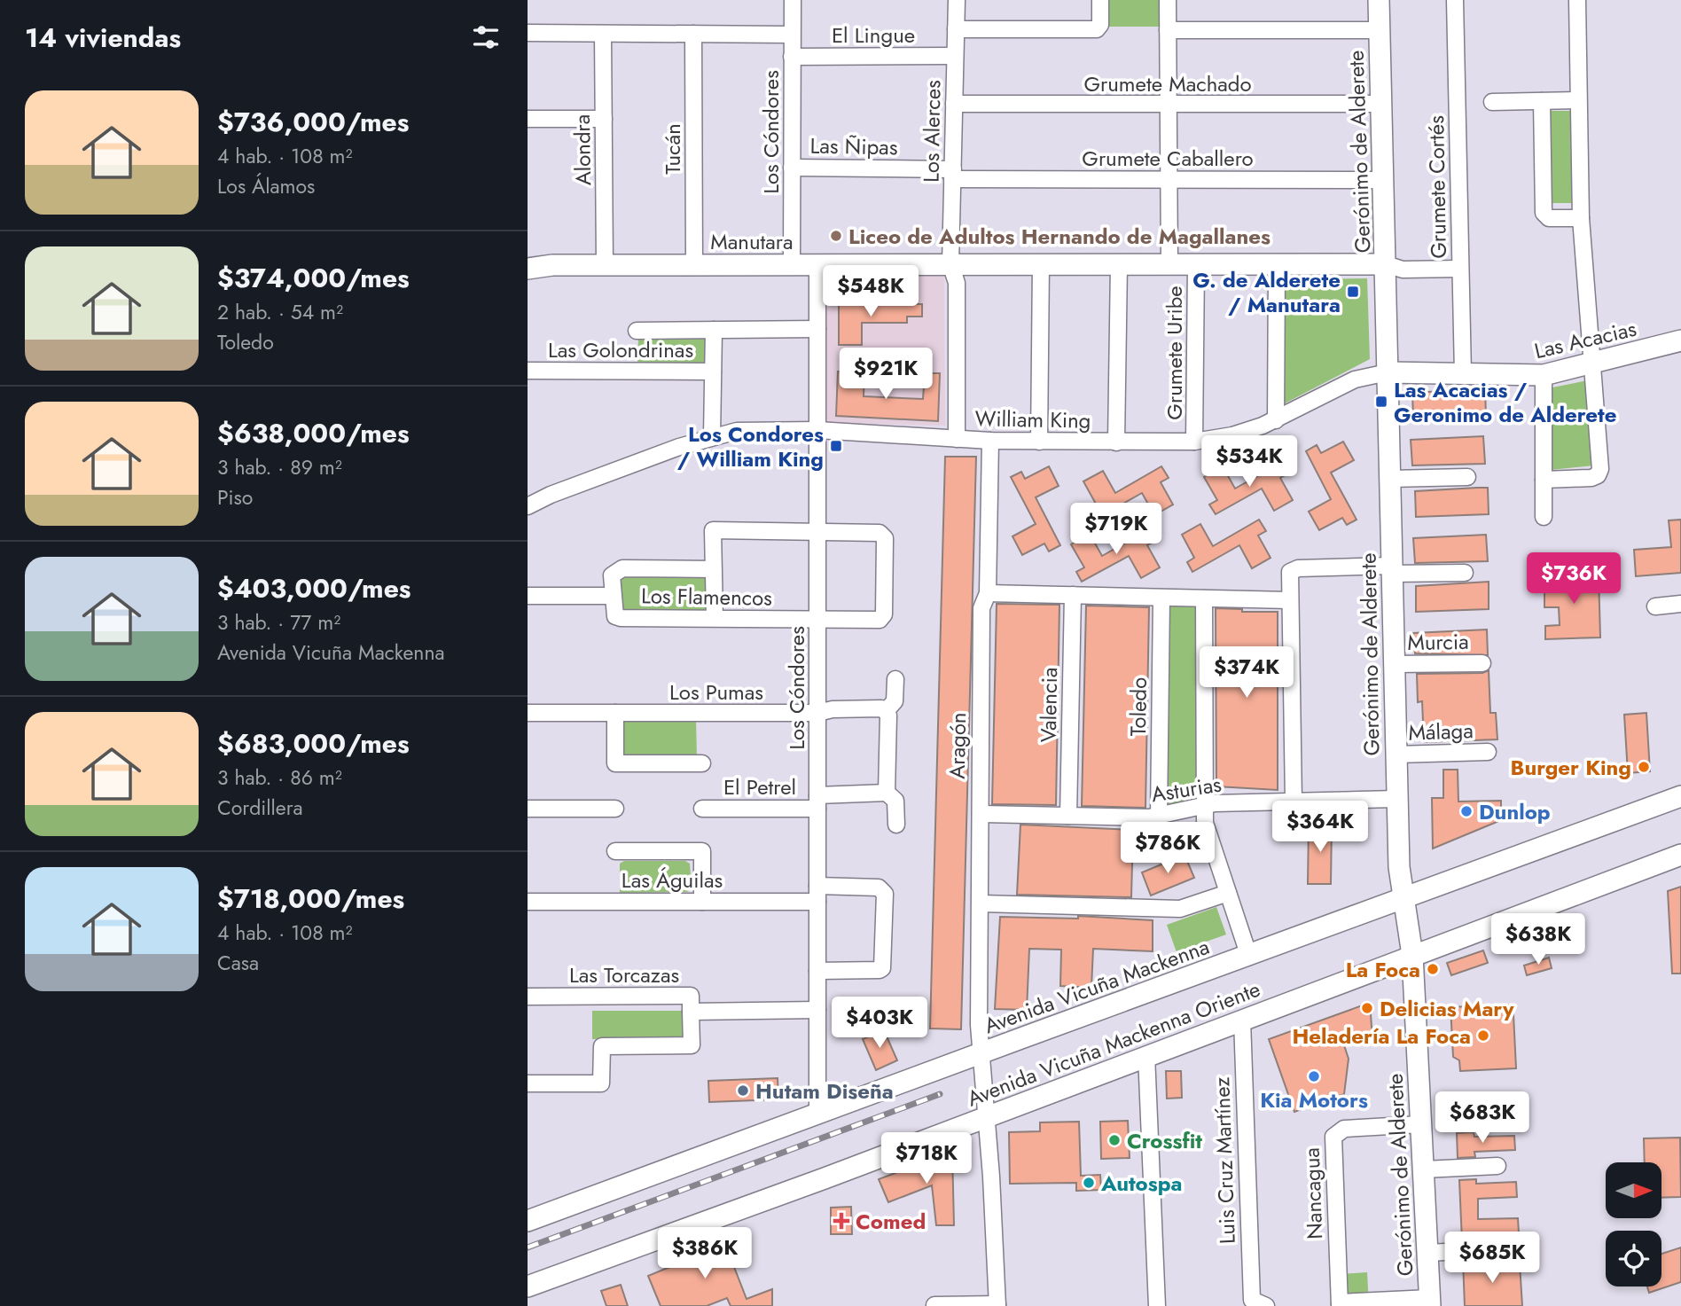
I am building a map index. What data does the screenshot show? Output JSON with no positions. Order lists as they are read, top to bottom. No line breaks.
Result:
{"streets":{"main road":["Gerónimo de Alderete","Manutara","Las Acacias","Avenida Vicuña Mackenna","Avenida Vicuña Mackenna Oriente"],"street":["El Lingue","Grumete Machado","Los Alerces","Los Cóndores","Las Ñipas","Tucán","Alondra","Grumete Caballero","Grumete Cortés","Las Golondrinas","Grumete Uribe","William King","Los Flamencos","Murcia","Los Pumas","Valencia","Toledo","Málaga","Aragón","El Petrel","Asturias","Las Águilas","Las Torcazas","Luis Cruz Martínez","Nancagua"]},"crossings":[["El Lingue","Los Alerces"],["El Lingue","Los Cóndores"],["Grumete Machado","Los Alerces"],["Grumete Machado","Gerónimo de Alderete"],["Los Alerces","Las Ñipas"],["Los Alerces","Grumete Caballero"],["Los Alerces","Manutara"],["Los Alerces","William King"],["Los Cóndores","Las Ñipas"],["Los Cóndores","Manutara"],["Los Cóndores","Las Golondrinas"],["Los Cóndores","William King"],["Los Cóndores","Los Flamencos"],["Los Cóndores","Los Pumas"],["Los Cóndores","El Petrel"],["Los Cóndores","Las Águilas"],["Los Cóndores","Las Torcazas"],["Los Cóndores","Avenida Vicuña Mackenna"],["Las Ñipas","Grumete Caballero"],["Tucán","Manutara"],["Alondra","Manutara"],["Gerónimo de Alderete","Grumete Caballero"],["Gerónimo de Alderete","Manutara"],["Gerónimo de Alderete","Las Acacias"],["Gerónimo de Alderete","William King"],["Gerónimo de Alderete","Murcia"],["Gerónimo de Alderete","Málaga"],["Gerónimo de Alderete","Asturias"],["Gerónimo de Alderete","Avenida Vicuña Mackenna"],["Gerónimo de Alderete","Avenida Vicuña Mackenna Oriente"],["Gerónimo de Alderete","Nancagua"],["Grumete Cortés","Manutara"],["Grumete Cortés","Las Acacias"],["Manutara","Grumete Uribe"],["Las Acacias","William King"],["Las Golondrinas","William King"],["Grumete Uribe","William King"],["William King","Aragón"],["Valencia","Asturias"],["Toledo","Asturias"],["Aragón","Asturias"],["Aragón","Avenida Vicuña Mackenna"],["Aragón","Avenida Vicuña Mackenna Oriente"],["Avenida Vicuña Mackenna Oriente","Luis Cruz Martínez"]],"places":{"other":["Liceo de Adultos Hernando de Magallanes","Burger King","Dunlop","La Foca","Delicias Mary","Heladería La Foca","Kia Motors","Hutam Diseña","Crossfit","Autospa"],"transit":["G. de Alderete / Manutara","Las Acacias / Geronimo de Alderete","Los Condores / William King"],"health":["Comed"]},"north":"right","page":{"heading":"14 viviendas","list":[{"name":"$736,000/mes","note":"4 hab. · 108 m² · Los Álamos"},{"name":"$374,000/mes","note":"2 hab. · 54 m² · Toledo"},{"name":"$638,000/mes","note":"3 hab. · 89 m² · Piso"},{"name":"$403,000/mes","note":"3 hab. · 77 m² · Avenida Vicuña Mackenna"},{"name":"$683,000/mes","note":"3 hab. · 86 m² · Cordillera"},{"name":"$718,000/mes","note":"4 hab. · 108 m² · Casa"}],"price":["$548K","$921K","$534K","$719K","$736K","$374K","$364K","$786K","$638K","$403K","$683K","$718K","$386K","$685K"]}}
